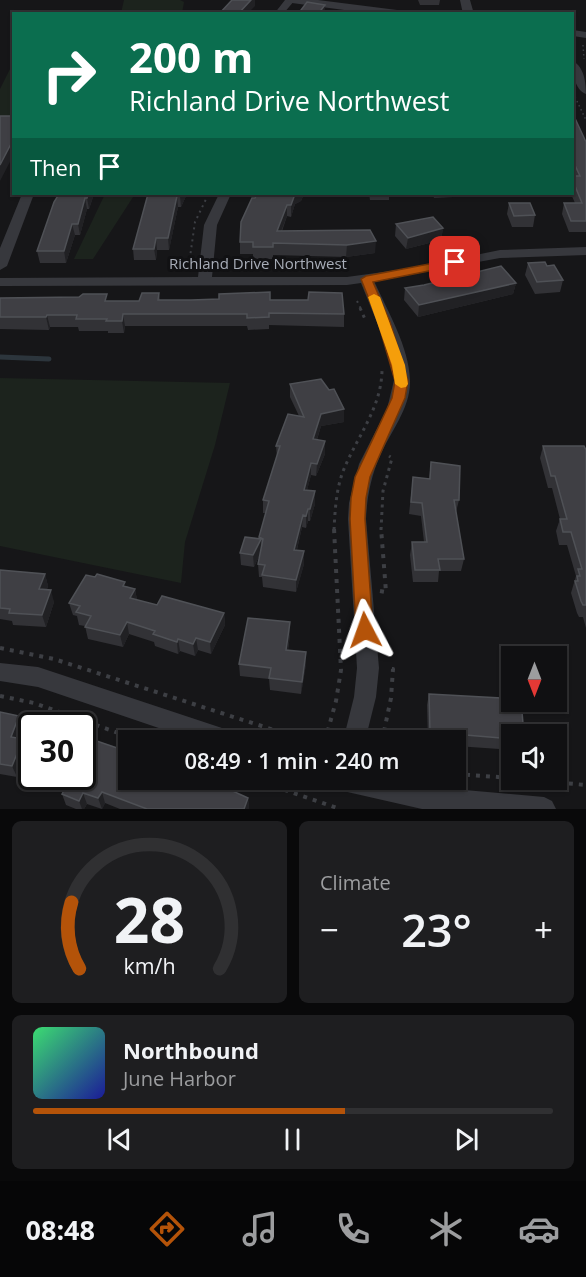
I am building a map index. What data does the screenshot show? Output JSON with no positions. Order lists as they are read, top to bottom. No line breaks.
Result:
{"streets":{"street":["Richland Drive Northwest"]},"north":"bottom","page":{"turn":["200 m","Richland Drive Northwest"],"then":"Then","limit":"30","trip":"08:49 · 1 min · 240 m","tile":"Climate","heat":["−","23°","+"],"song":["Northbound","June Harbor"],"tabs":"08:48","gauge":["28","km/h"]}}
